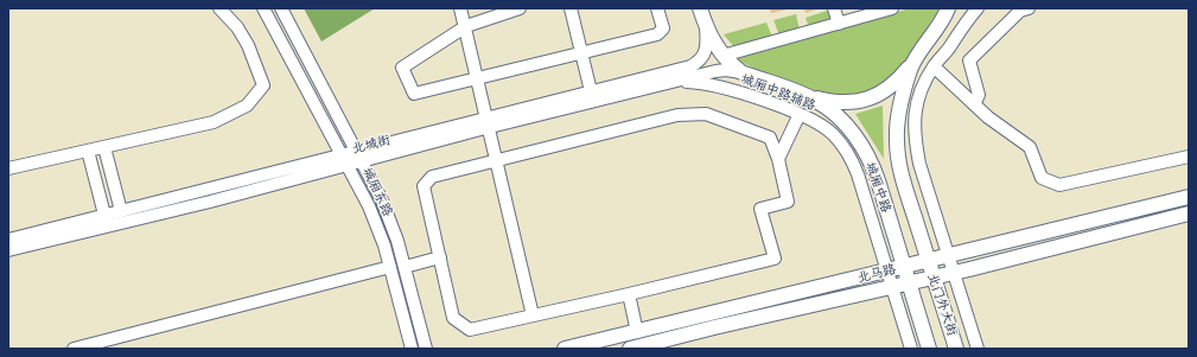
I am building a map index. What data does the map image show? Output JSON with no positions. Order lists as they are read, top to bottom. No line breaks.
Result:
{"streets":{"main road":["城厢中路","北马路","北门外大街"],"street":["城厢中路辅路","北城街","城厢东路"]},"crossings":[["城厢中路辅路","北城街"],["城厢中路辅路","北马路"],["北城街","城厢中路"],["北城街","城厢东路"],["城厢中路","北马路"],["城厢中路","北门外大街"],["北马路","北门外大街"]]}
